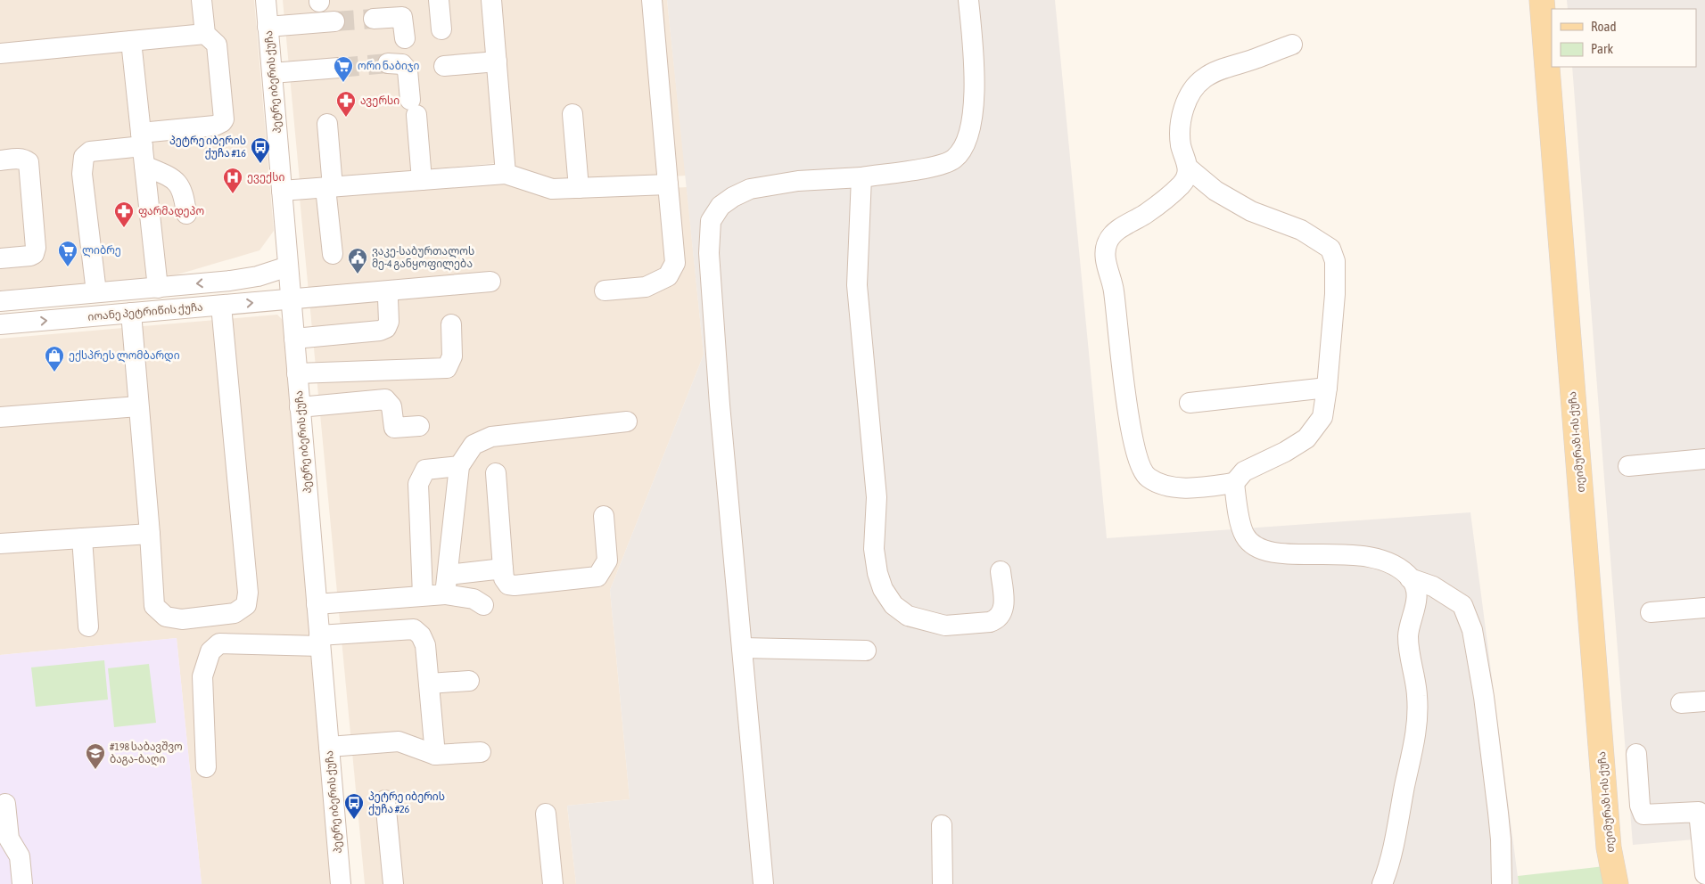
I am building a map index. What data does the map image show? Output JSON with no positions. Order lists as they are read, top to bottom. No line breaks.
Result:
{"streets":{"main road":["თეიმურაზ I-ის ქუჩა"],"street":["პეტრე იბერის ქუჩა","იოანე პეტრიწის ქუჩა"]},"crossings":[["პეტრე იბერის ქუჩა","იოანე პეტრიწის ქუჩა"]],"places":{"supermarket":["ორი ნაბიჯი","ლიბრე"],"pharmacy":["ავერსი","ფარმადეპო"],"bus stop":["პეტრე იბერის ქუჩა #16","პეტრე იბერის ქუჩა #26"],"hospital":["ევექსი"],"public building":["ვაკე-საბურთალოს მე-4 განყოფილება"],"shop":["ექსპრეს ლომბარდი"],"school or university":["#198 საბავშვო ბაგა–ბაღი"]},"legend":["Road","Park"]}
